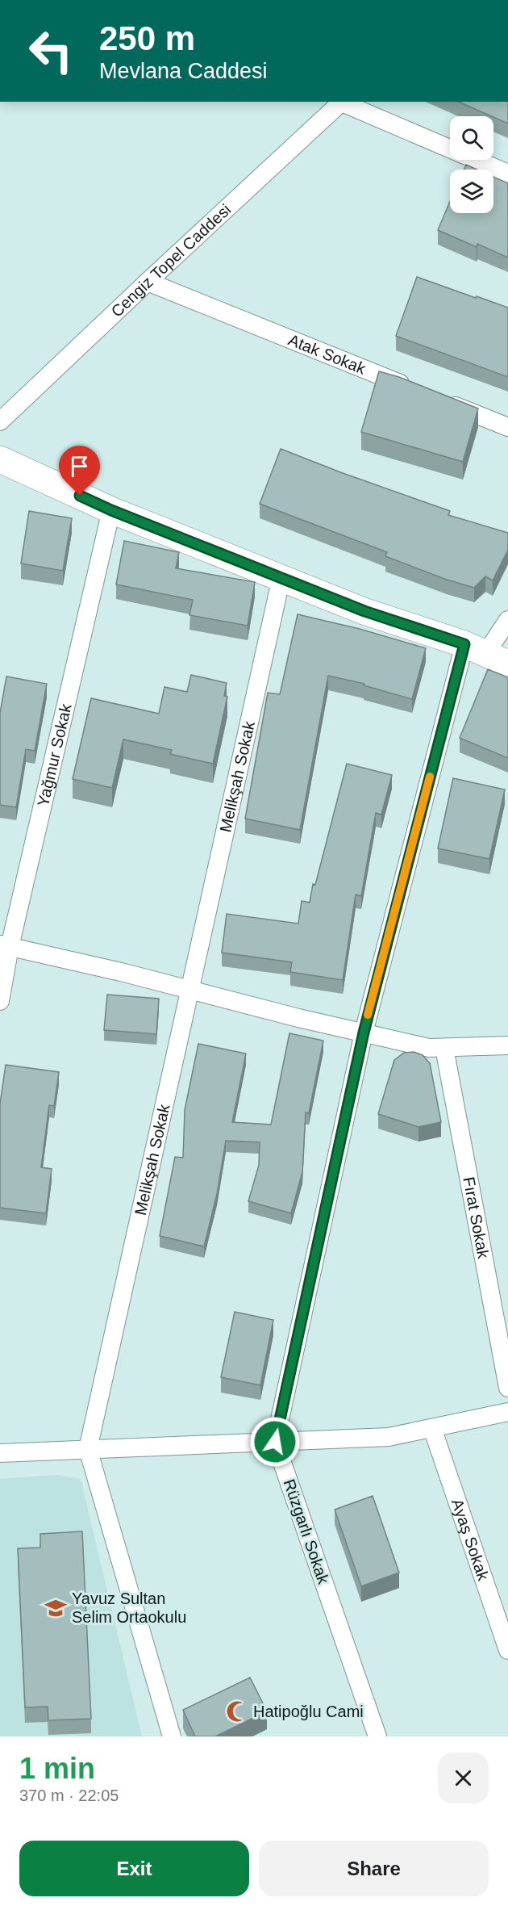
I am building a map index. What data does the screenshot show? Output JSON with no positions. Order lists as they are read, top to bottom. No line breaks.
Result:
{"streets":{"street":["Cengiz Topel Caddesi","Atak Sokak","Yağmur Sokak","Melikşah Sokak","Fırat Sokak","Rüzgarlı Sokak","Ayaş Sokak"]},"crossings":[["Cengiz Topel Caddesi","Atak Sokak"]],"places":{"school or university":["Yavuz Sultan Selim Ortaokulu"],"mosque":["Hatipoğlu Cami"]},"page":{"turn":["250 m","Mevlana Caddesi"],"heading":["1 min","370 m · 22:05"],"buttons":["Exit","Share"]}}
